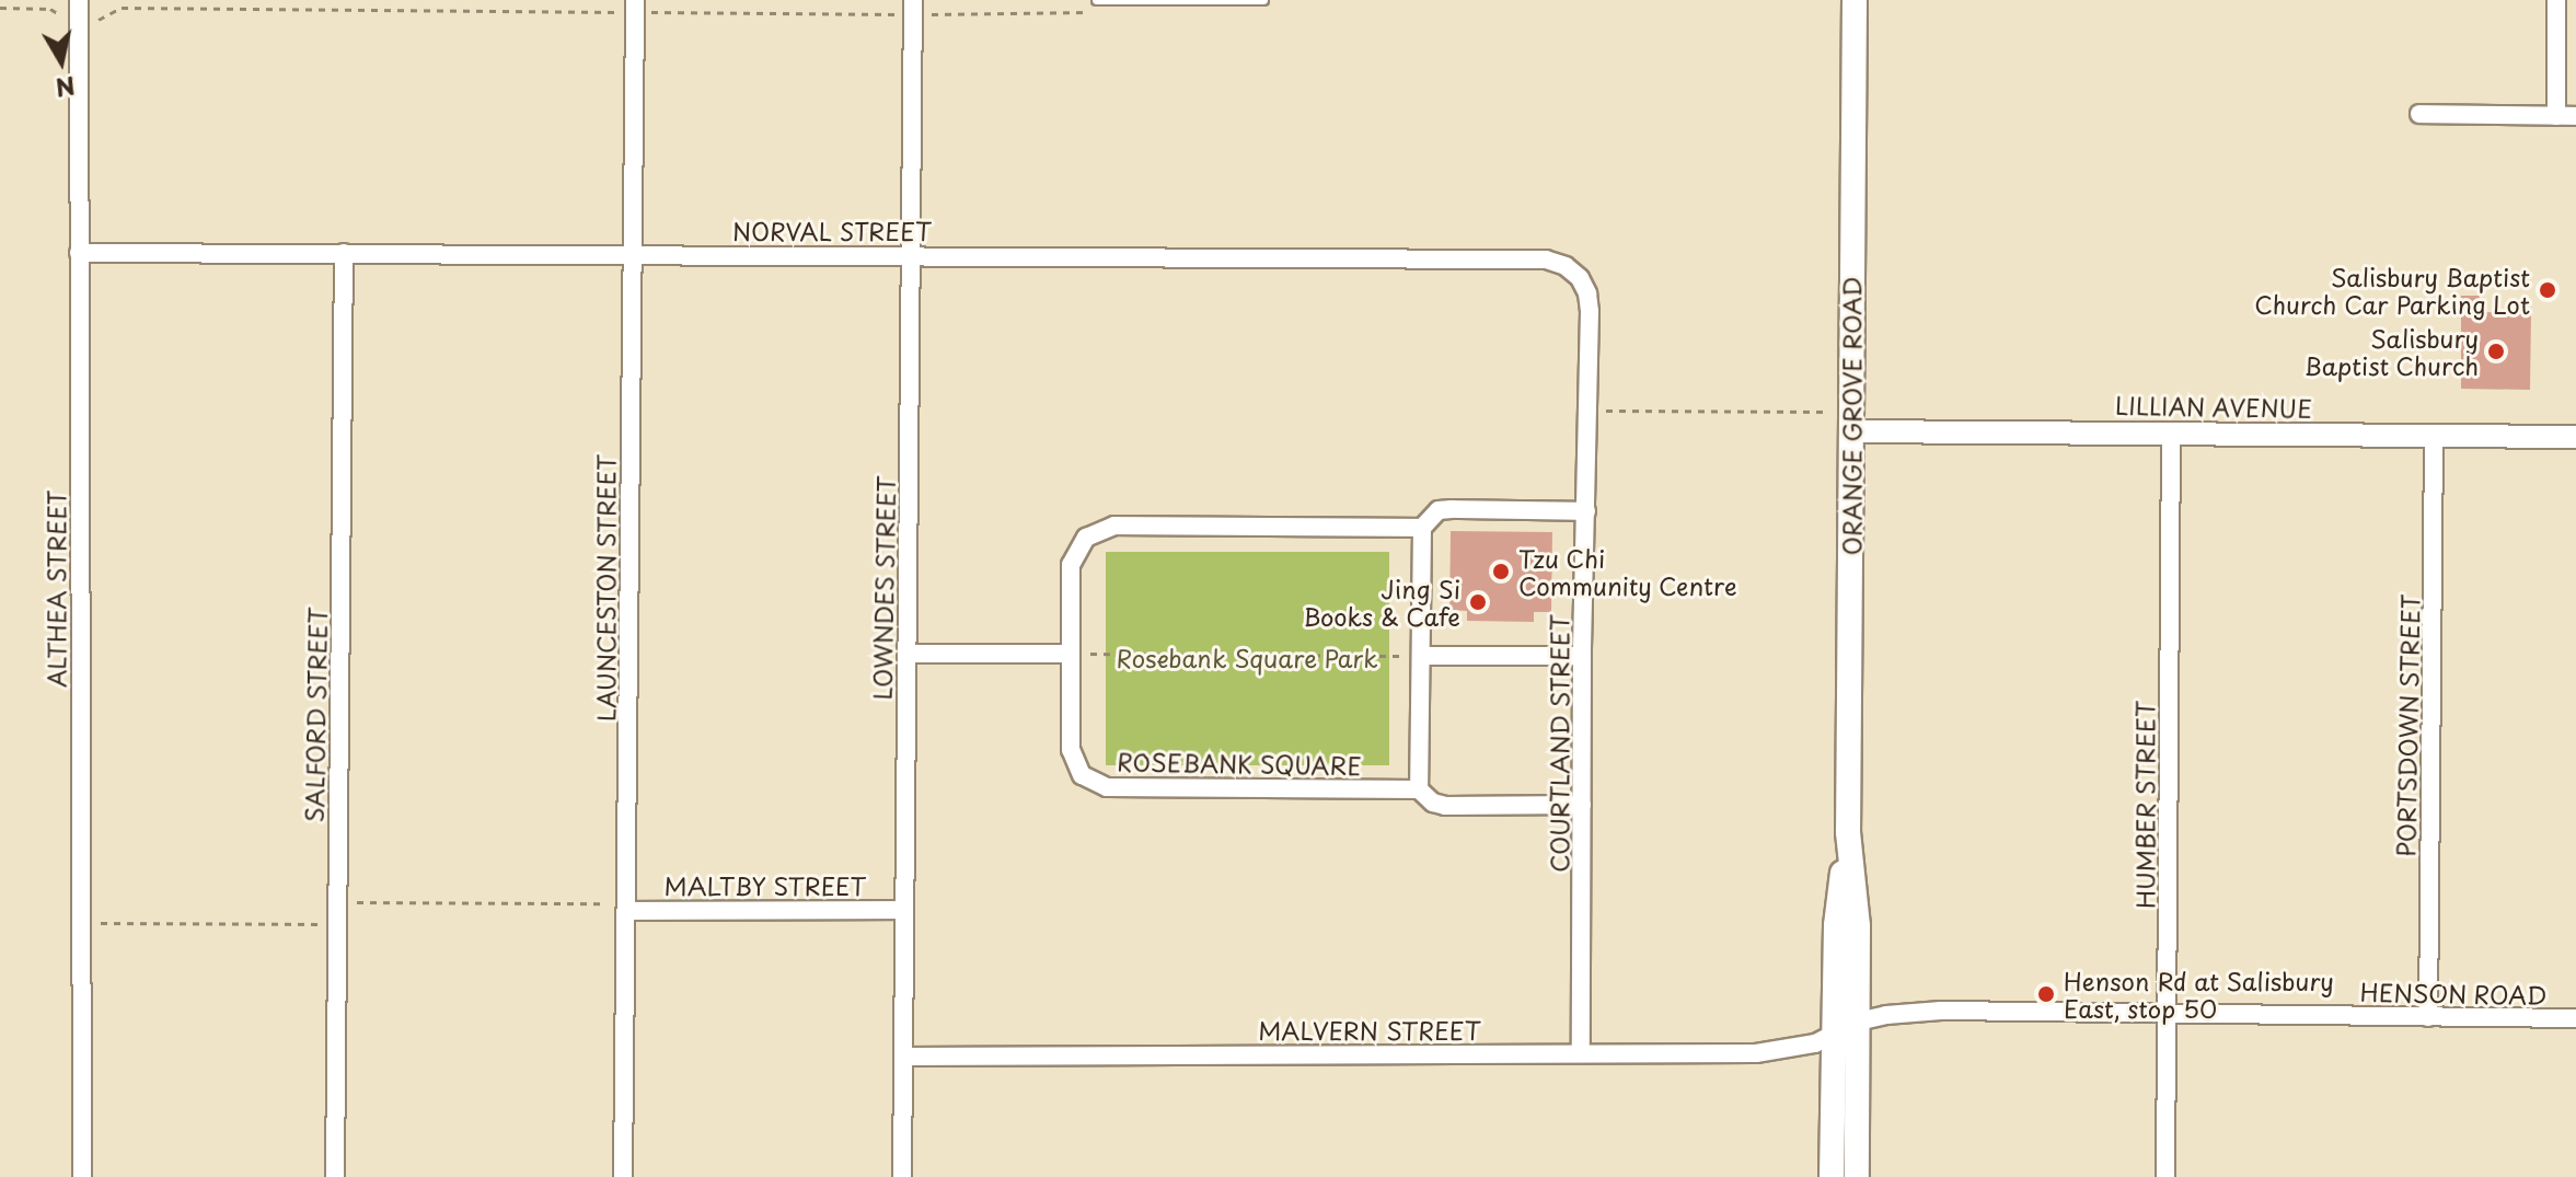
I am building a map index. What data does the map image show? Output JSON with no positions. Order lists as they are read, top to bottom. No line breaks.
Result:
{"streets":{"main road":["ORANGE GROVE ROAD"],"street":["NORVAL STREET","LILLIAN AVENUE","LAUNCESTON STREET","LOWNDES STREET","ALTHEA STREET","SALFORD STREET","PORTSDOWN STREET","COURTLAND STREET","ROSEBANK SQUARE","HUMBER STREET","MALTBY STREET","HENSON ROAD","MALVERN STREET"]},"crossings":[["NORVAL STREET","LAUNCESTON STREET"],["NORVAL STREET","LOWNDES STREET"],["NORVAL STREET","ALTHEA STREET"],["NORVAL STREET","SALFORD STREET"],["NORVAL STREET","COURTLAND STREET"],["LILLIAN AVENUE","ORANGE GROVE ROAD"],["LILLIAN AVENUE","PORTSDOWN STREET"],["LILLIAN AVENUE","HUMBER STREET"],["ORANGE GROVE ROAD","HENSON ROAD"],["ORANGE GROVE ROAD","MALVERN STREET"],["LAUNCESTON STREET","MALTBY STREET"],["LOWNDES STREET","MALTBY STREET"],["LOWNDES STREET","MALVERN STREET"],["PORTSDOWN STREET","HENSON ROAD"],["COURTLAND STREET","ROSEBANK SQUARE"],["COURTLAND STREET","MALVERN STREET"],["HUMBER STREET","HENSON ROAD"],["HENSON ROAD","MALVERN STREET"]],"parks":["Rosebank Square Park"],"places":["Salisbury Baptist Church Car Parking Lot","Salisbury Baptist Church","Tzu Chi Community Centre","Jing Si Books & Cafe","Henson Rd at Salisbury East, stop 50"],"north":"bottom"}
